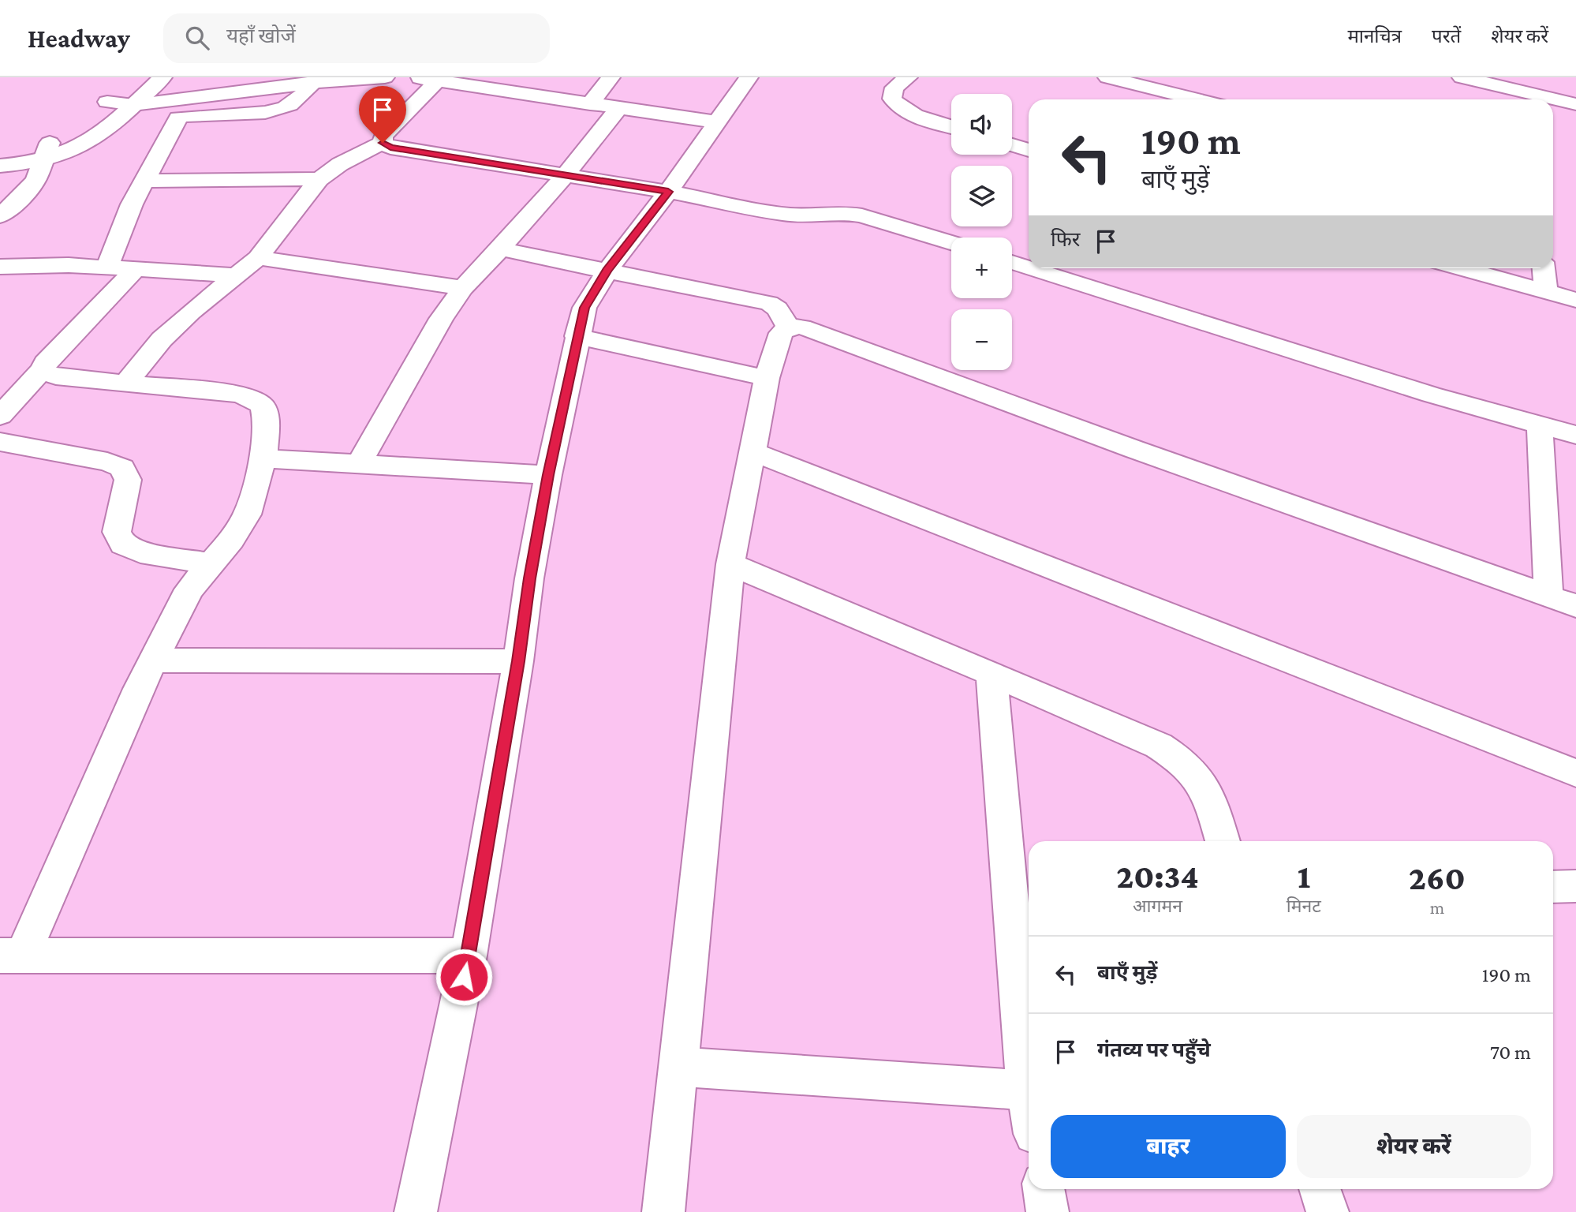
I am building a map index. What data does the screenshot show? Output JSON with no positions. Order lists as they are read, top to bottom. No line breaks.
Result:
{"page":{"header":"Headway","search":"यहाँ खोजें","nav":["मानचित्र","परतें","शेयर करें"],"map_buttons":["+","−"],"turn":["190 m","बाएँ मुड़ें"],"then":"फिर","eta":["20:34","आगमन","1","मिनट","260","m"],"list":[{"name":"बाएँ मुड़ें","value":"190 m"},{"name":"गंतव्य पर पहुँचे","value":"70 m"}],"buttons":["बाहर","शेयर करें"]}}
